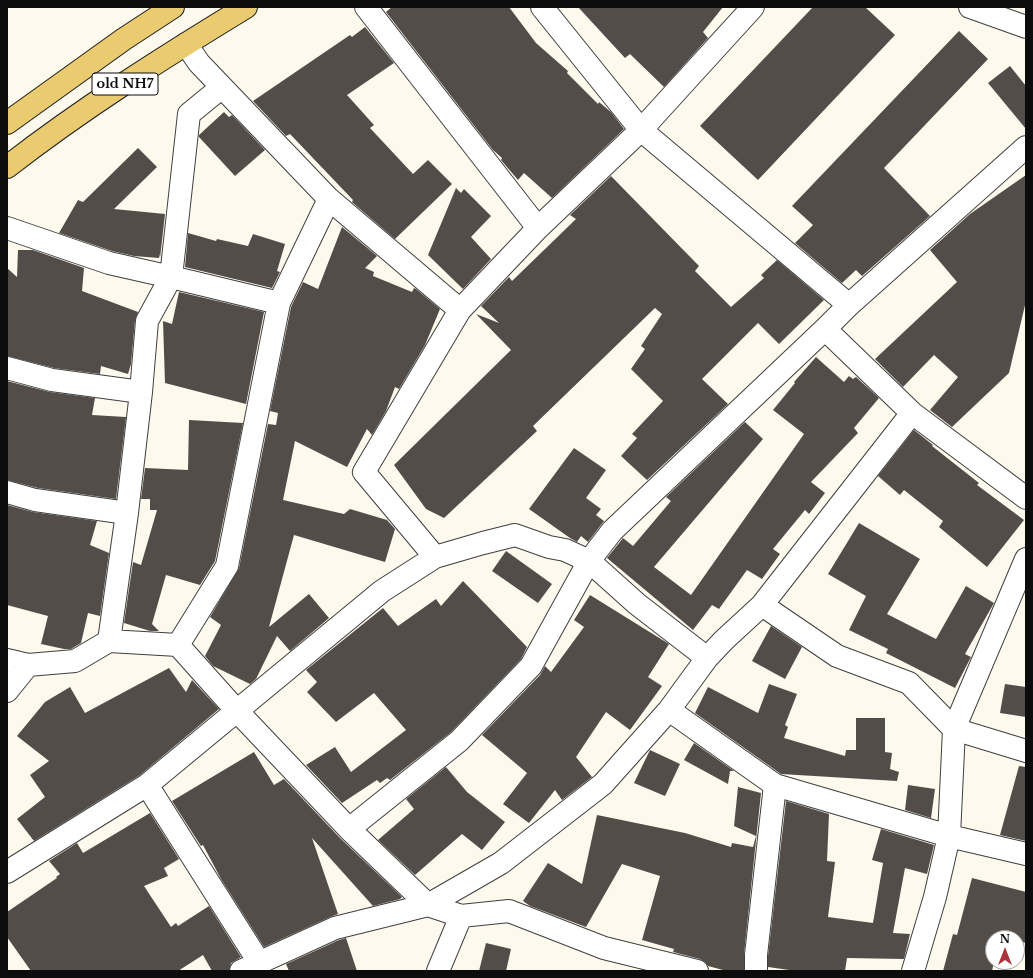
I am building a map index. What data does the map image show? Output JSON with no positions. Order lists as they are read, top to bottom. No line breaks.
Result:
{"streets":{"main road":["old NH7"]},"north":"top"}
